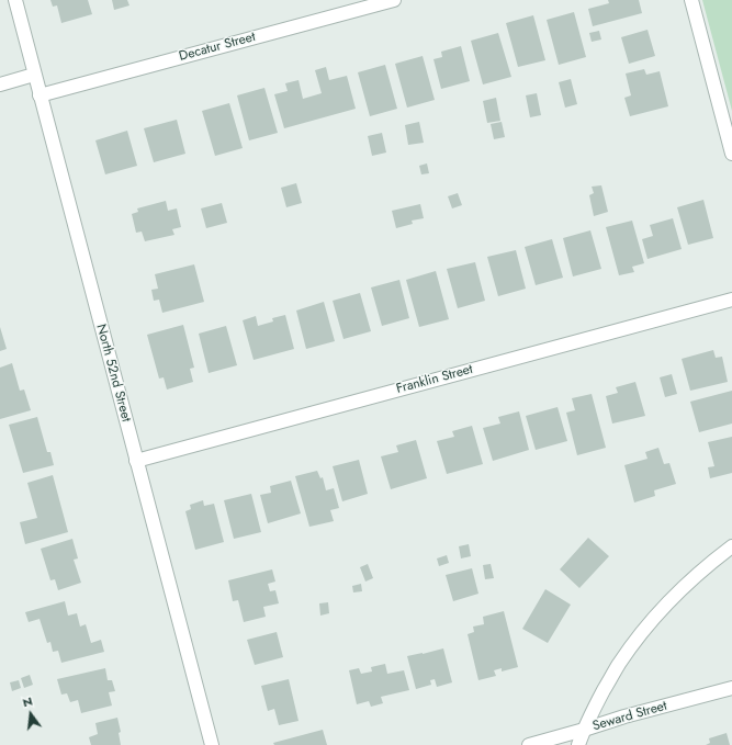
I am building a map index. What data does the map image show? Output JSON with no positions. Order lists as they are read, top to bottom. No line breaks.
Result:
{"streets":{"street":["Decatur Street","North 52nd Street","Franklin Street","Seward Street"]},"crossings":[["Decatur Street","North 52nd Street"],["North 52nd Street","Franklin Street"]],"north":"top"}
